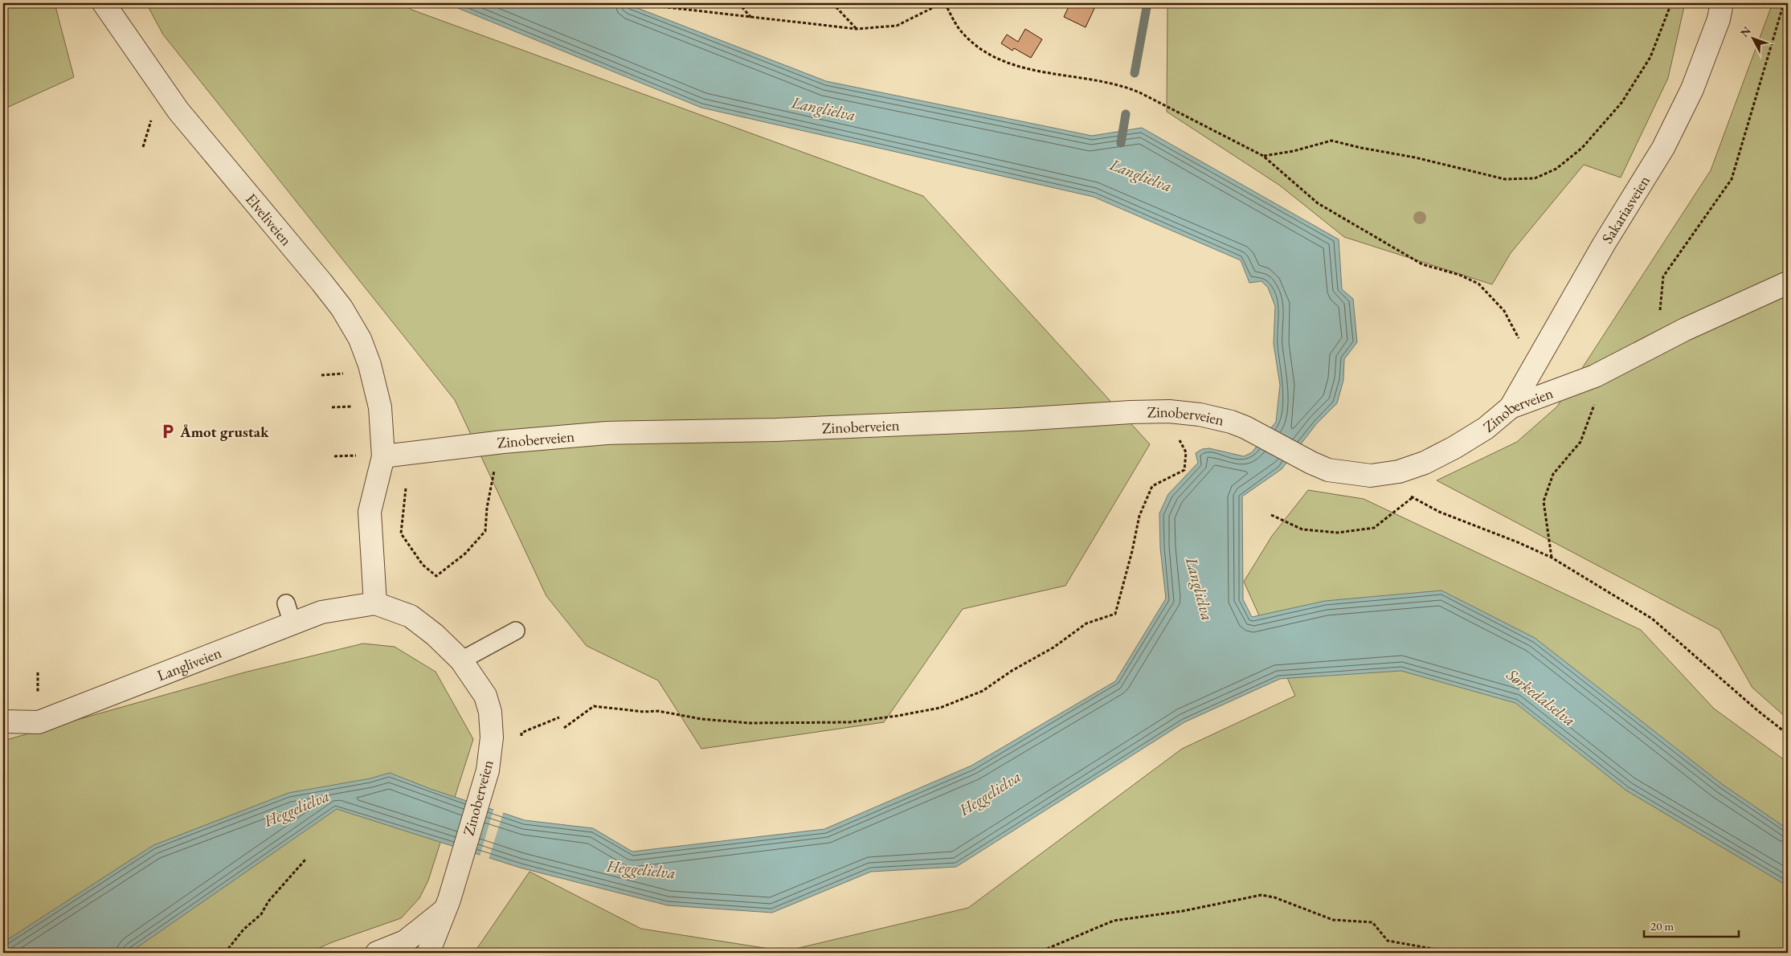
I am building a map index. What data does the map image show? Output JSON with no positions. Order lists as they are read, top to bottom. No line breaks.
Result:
{"streets":{"street":["Sakariasveien","Elveliveien","Zinoberveien","Langliveien"]},"crossings":[["Sakariasveien","Zinoberveien"],["Elveliveien","Zinoberveien"],["Zinoberveien","Langliveien"]],"water":["Langlielva","Sørkedalselva","Heggelielva"],"places":{"parking":["Åmot grustak"]},"scale_bar":"20 m","north":"top left"}
